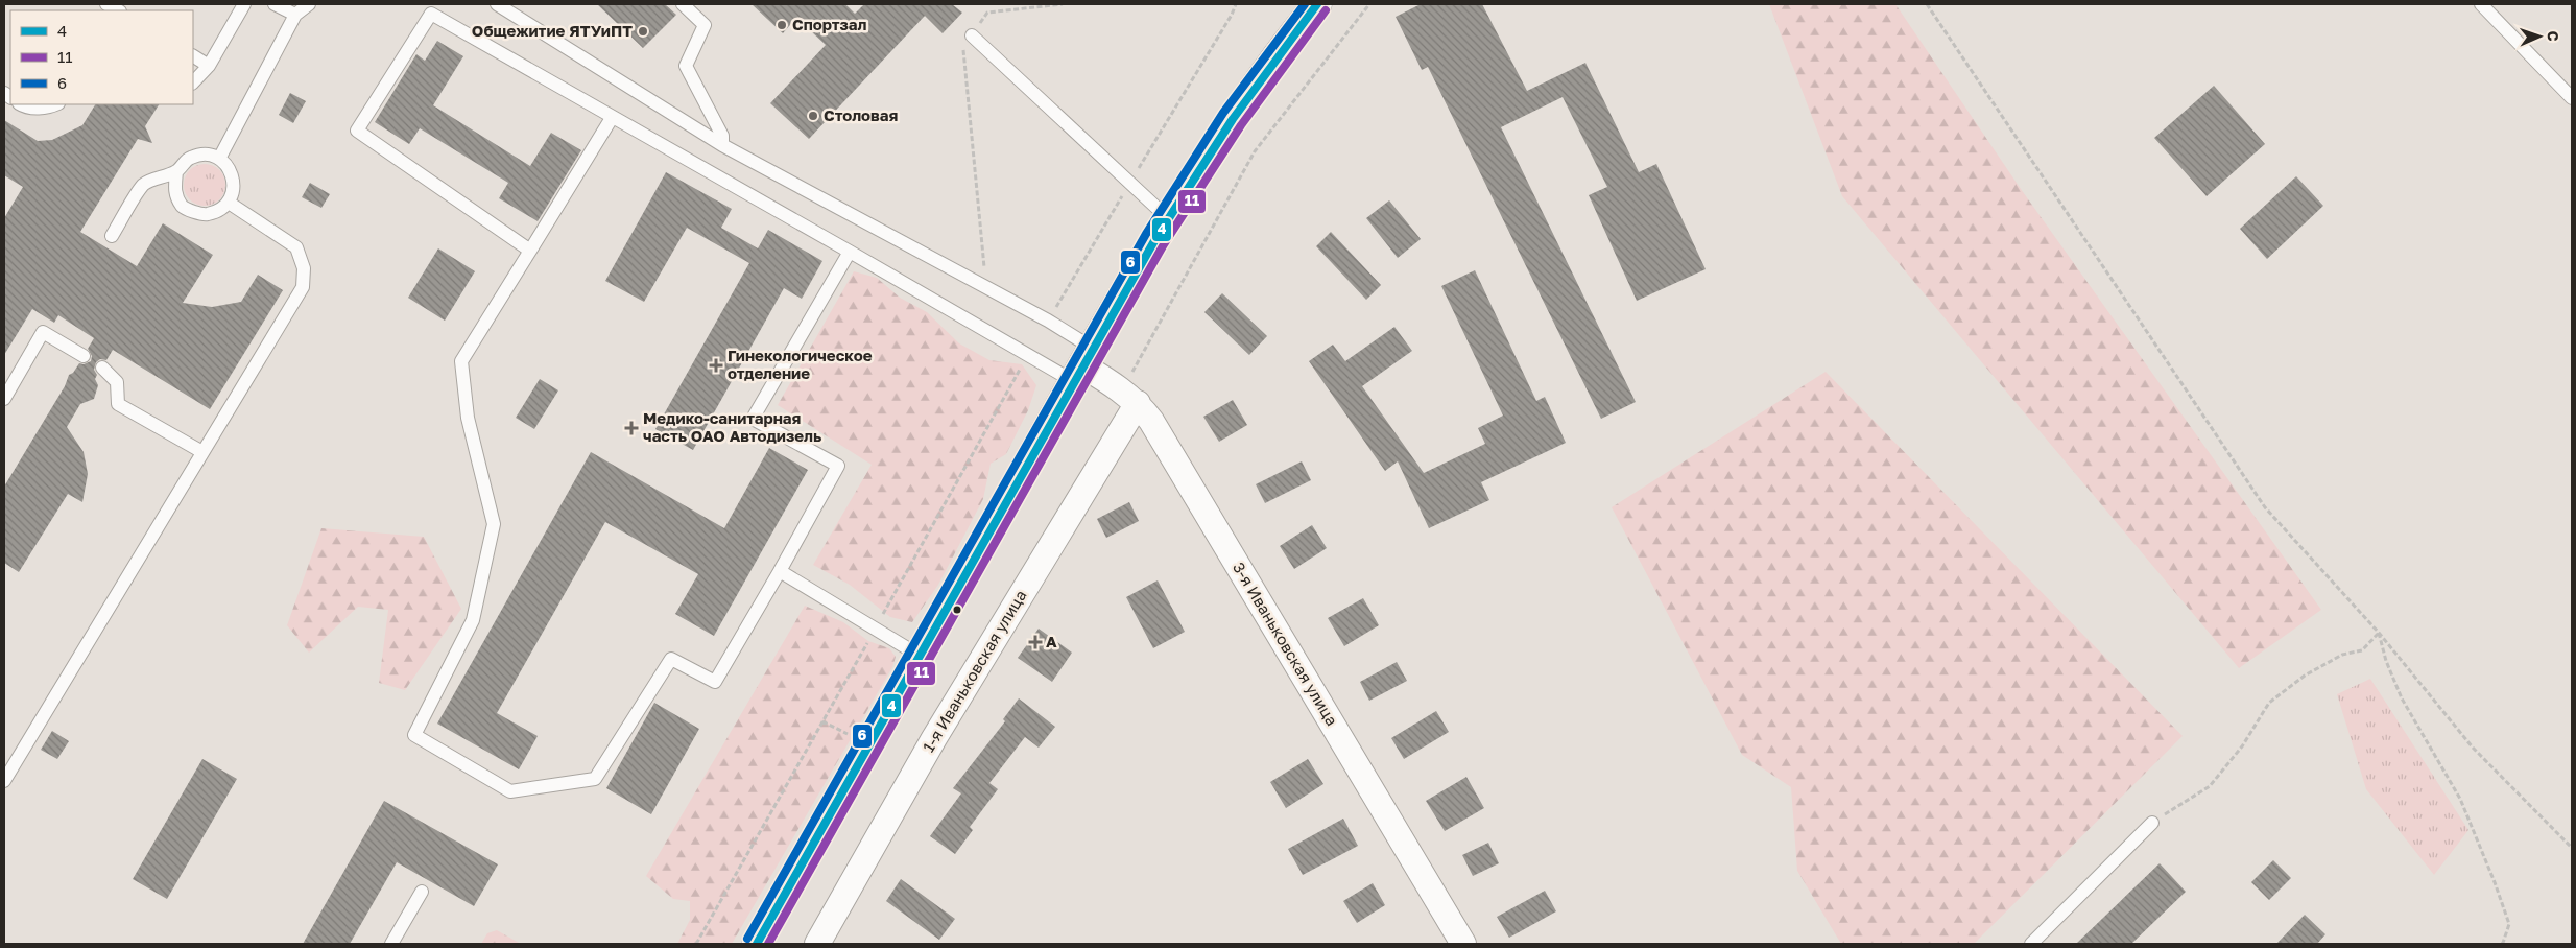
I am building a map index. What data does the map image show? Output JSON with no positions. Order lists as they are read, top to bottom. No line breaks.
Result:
{"streets":{"street":["3-я Иваньковская улица","1-я Иваньковская улица"]},"crossings":[["3-я Иваньковская улица","1-я Иваньковская улица"]],"places":{"other":["Спортзал","Общежитие ЯТУиПТ","Столовая"],"health":["Гинекологическое отделение","Медико-санитарная часть ОАО Автодизель","А"]},"lines":["transit line 4","transit line 6","transit line 11"],"legend":["4","11","6"],"north":"right"}
